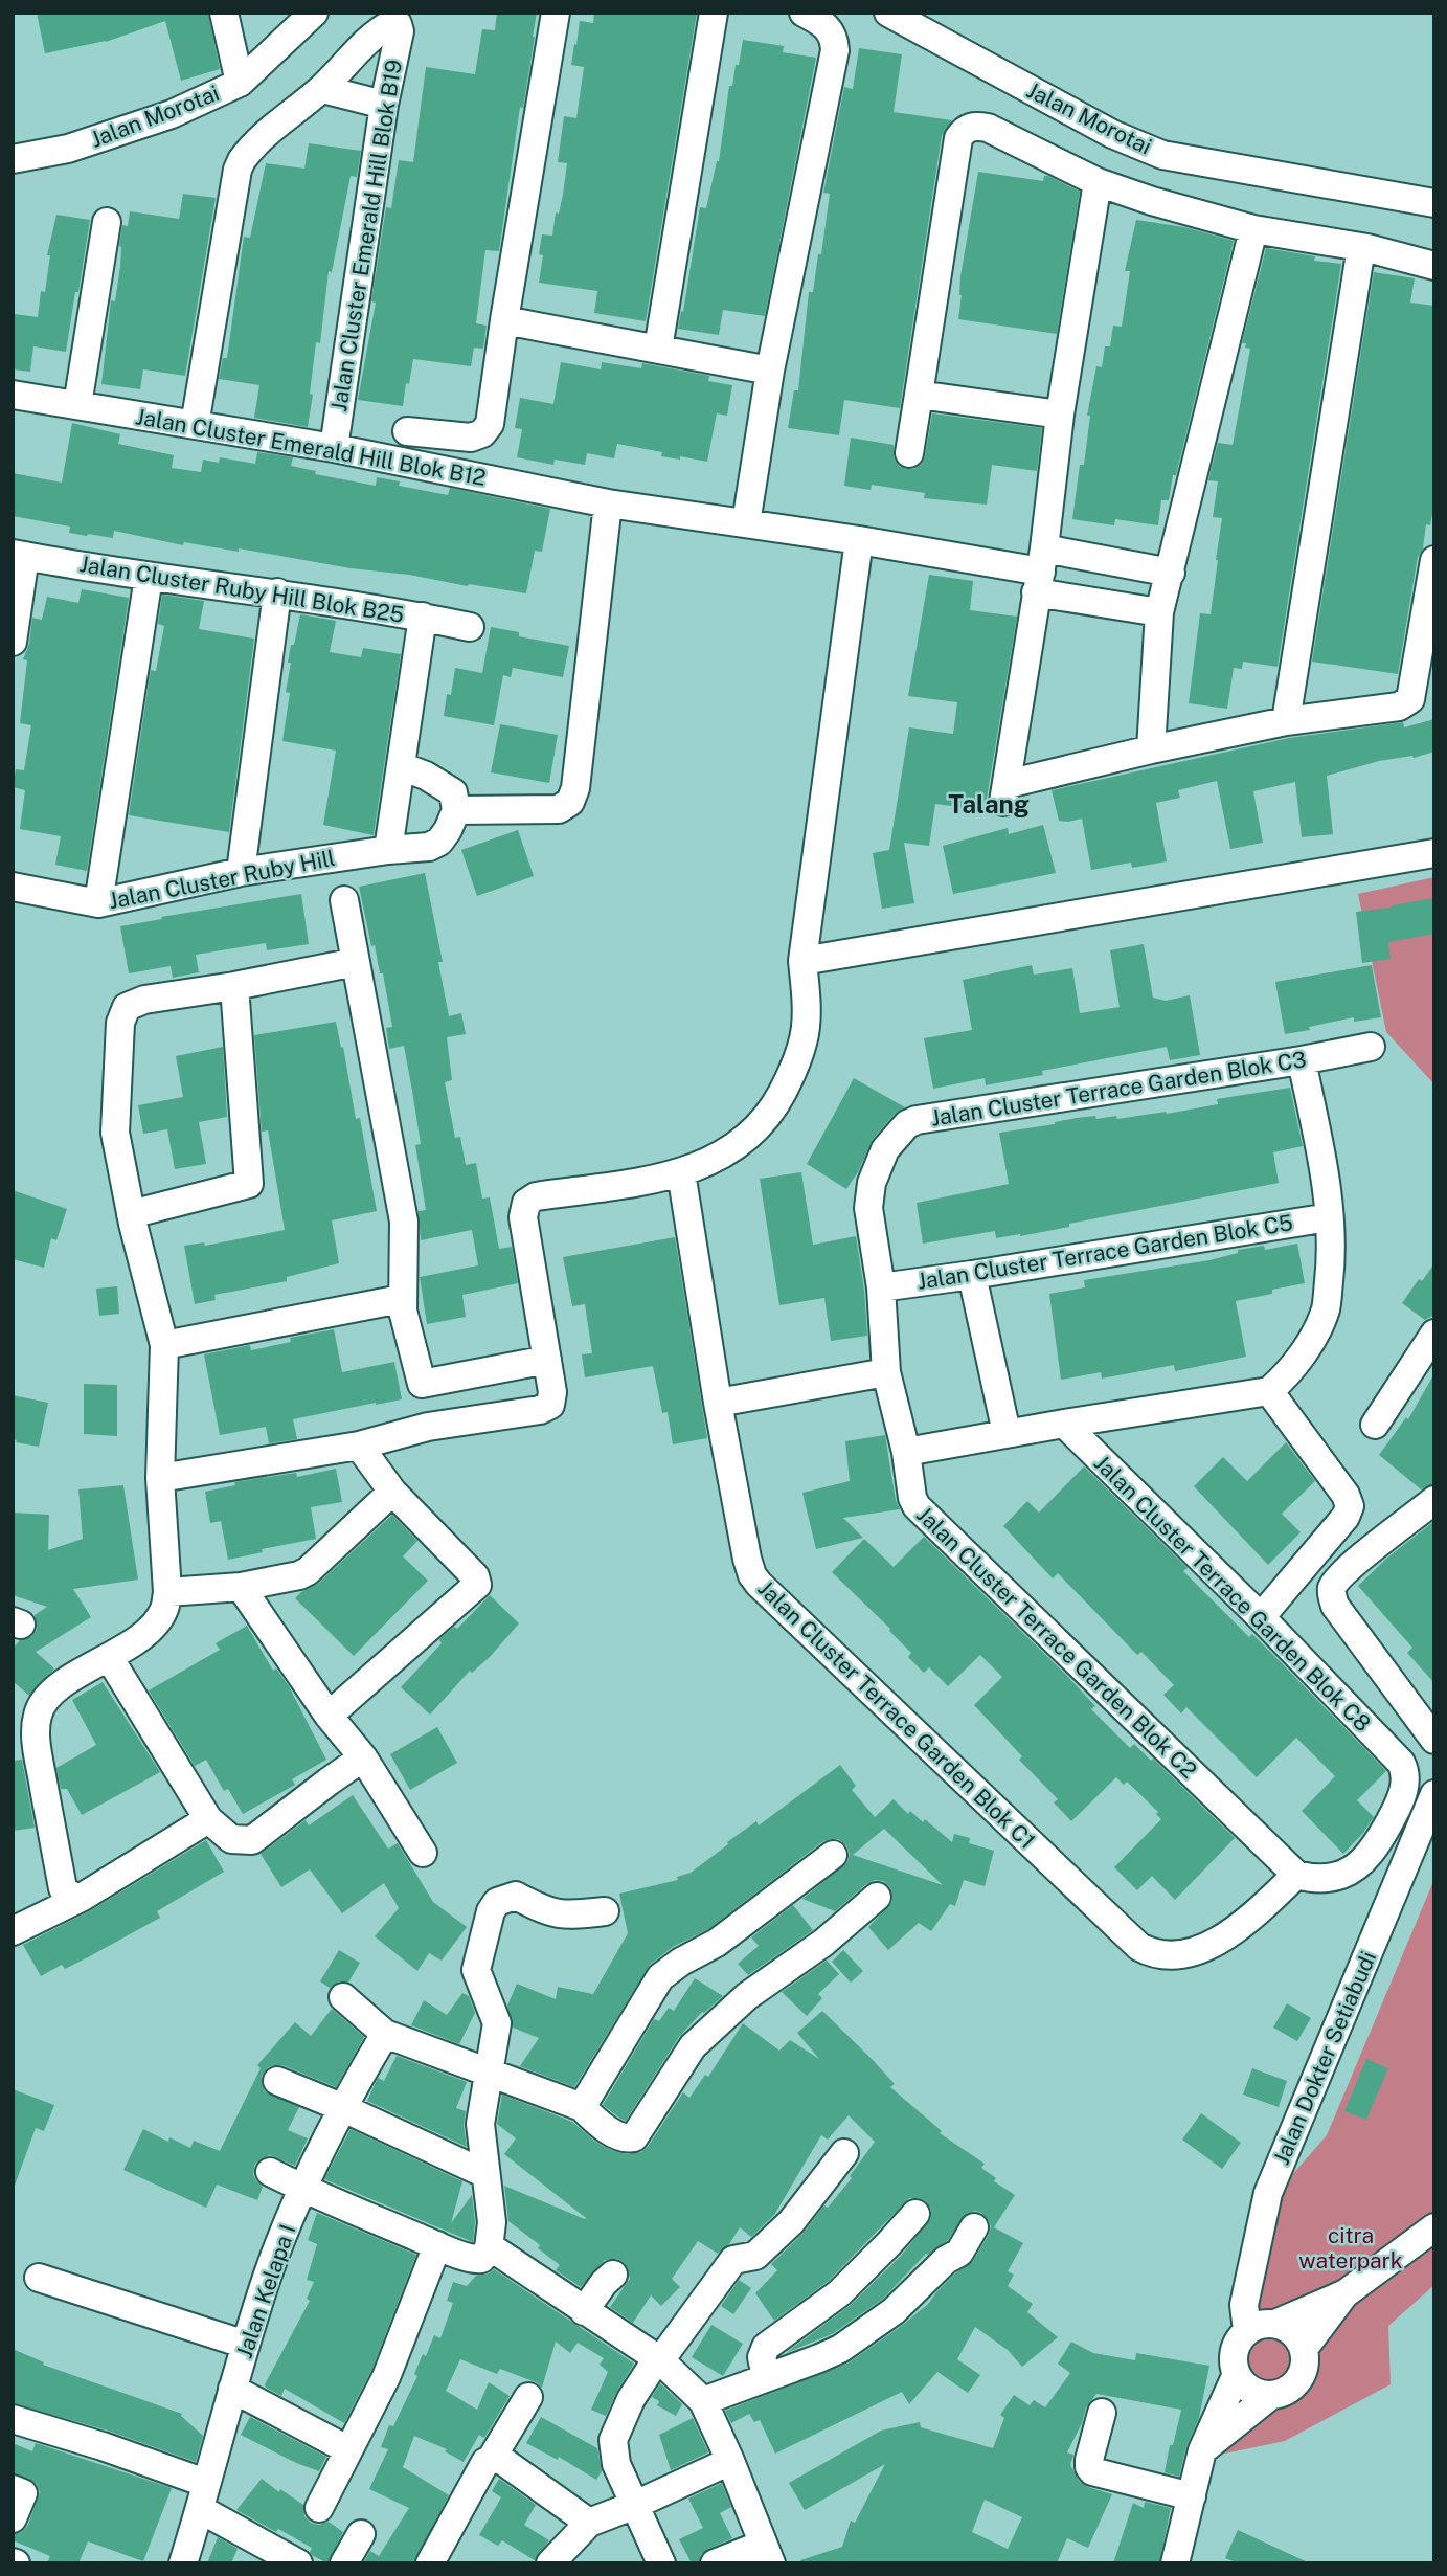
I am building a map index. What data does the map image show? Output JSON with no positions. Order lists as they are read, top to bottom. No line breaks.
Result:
{"streets":{"street":["Jalan Morotai","Jalan Cluster Emerald Hill Blok B19","Jalan Cluster Emerald Hill Blok B12","Jalan Cluster Ruby Hill Blok B25","Jalan Cluster Ruby Hill","Jalan Cluster Terrace Garden Blok C3","Jalan Cluster Terrace Garden Blok C5","Jalan Cluster Terrace Garden Blok C8","Jalan Cluster Terrace Garden Blok C2","Jalan Cluster Terrace Garden Blok C1","Jalan Dokter Setiabudi","Jalan Kelapa I"]},"crossings":[["Jalan Cluster Emerald Hill Blok B19","Jalan Cluster Emerald Hill Blok B12"],["Jalan Cluster Terrace Garden Blok C3","Jalan Cluster Terrace Garden Blok C5"],["Jalan Cluster Terrace Garden Blok C3","Jalan Cluster Terrace Garden Blok C2"],["Jalan Cluster Terrace Garden Blok C8","Jalan Cluster Terrace Garden Blok C2"],["Jalan Cluster Terrace Garden Blok C8","Jalan Cluster Terrace Garden Blok C1"],["Jalan Cluster Terrace Garden Blok C2","Jalan Cluster Terrace Garden Blok C1"]],"districts":["Talang"],"parks":["citra waterpark"]}
